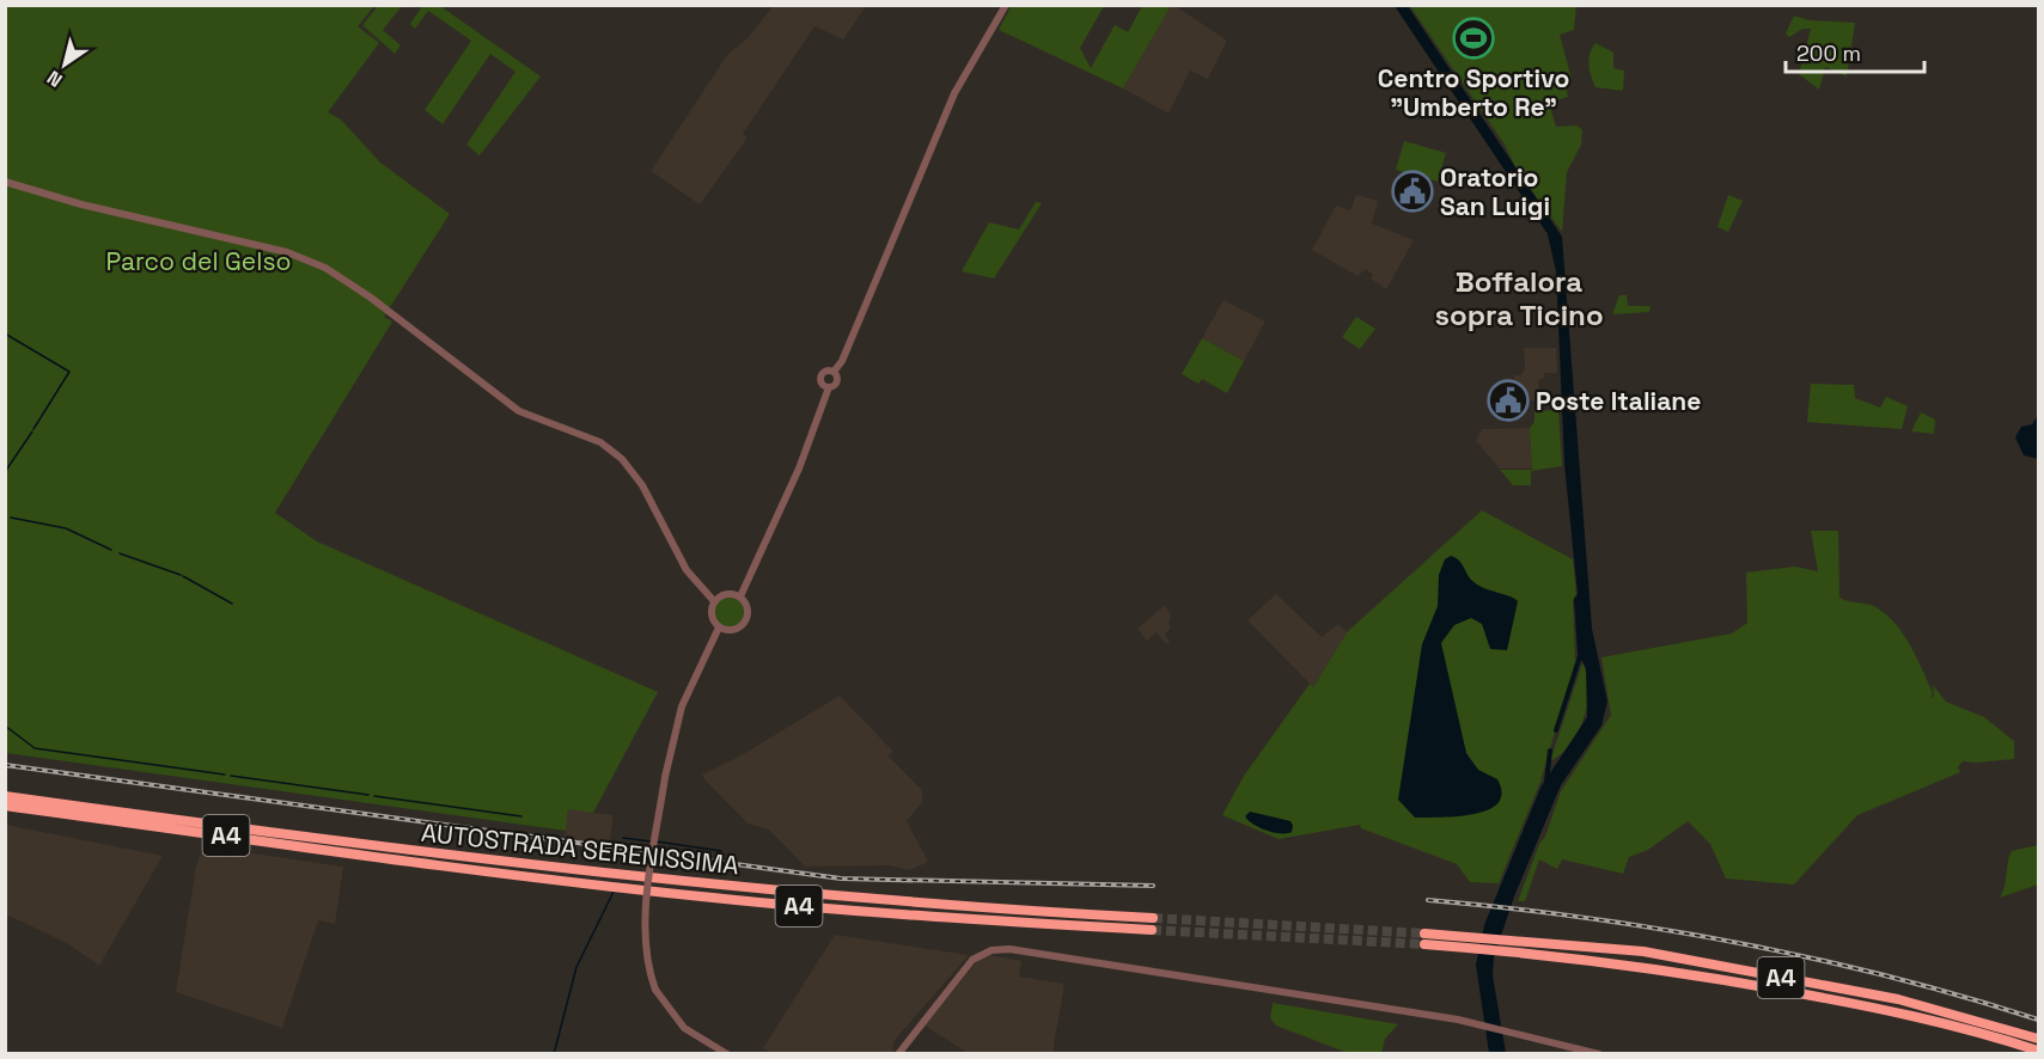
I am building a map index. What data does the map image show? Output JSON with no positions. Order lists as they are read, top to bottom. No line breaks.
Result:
{"streets":{"highway":["A4","AUTOSTRADA SERENISSIMA"]},"districts":["Boffalora sopra Ticino"],"parks":["Parco del Gelso"],"places":{"sports":["Centro Sportivo \"Umberto Re\""],"public building":["Oratorio San Luigi","Poste Italiane"]},"scale_bar":"200 m","north":"bottom left"}
